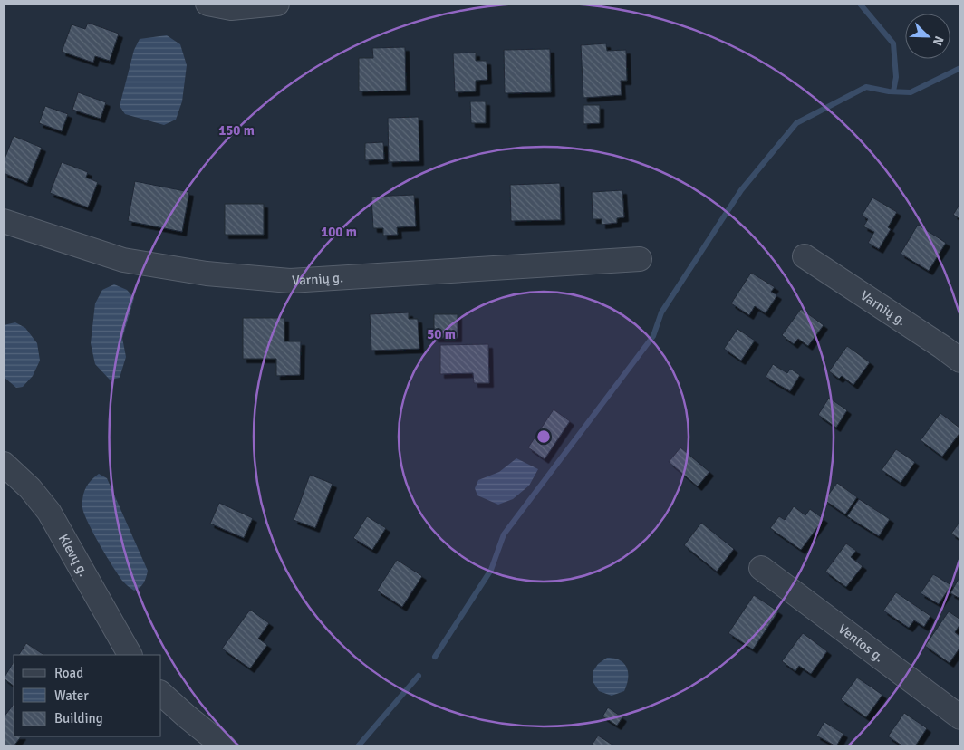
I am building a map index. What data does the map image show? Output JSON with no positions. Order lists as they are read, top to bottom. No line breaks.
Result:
{"streets":{"street":["Varnių g.","Klevų g.","Ventos g."]},"legend":["Road","Water","Building"],"north":"bottom right","rings":["150 m","100 m","50 m"]}
